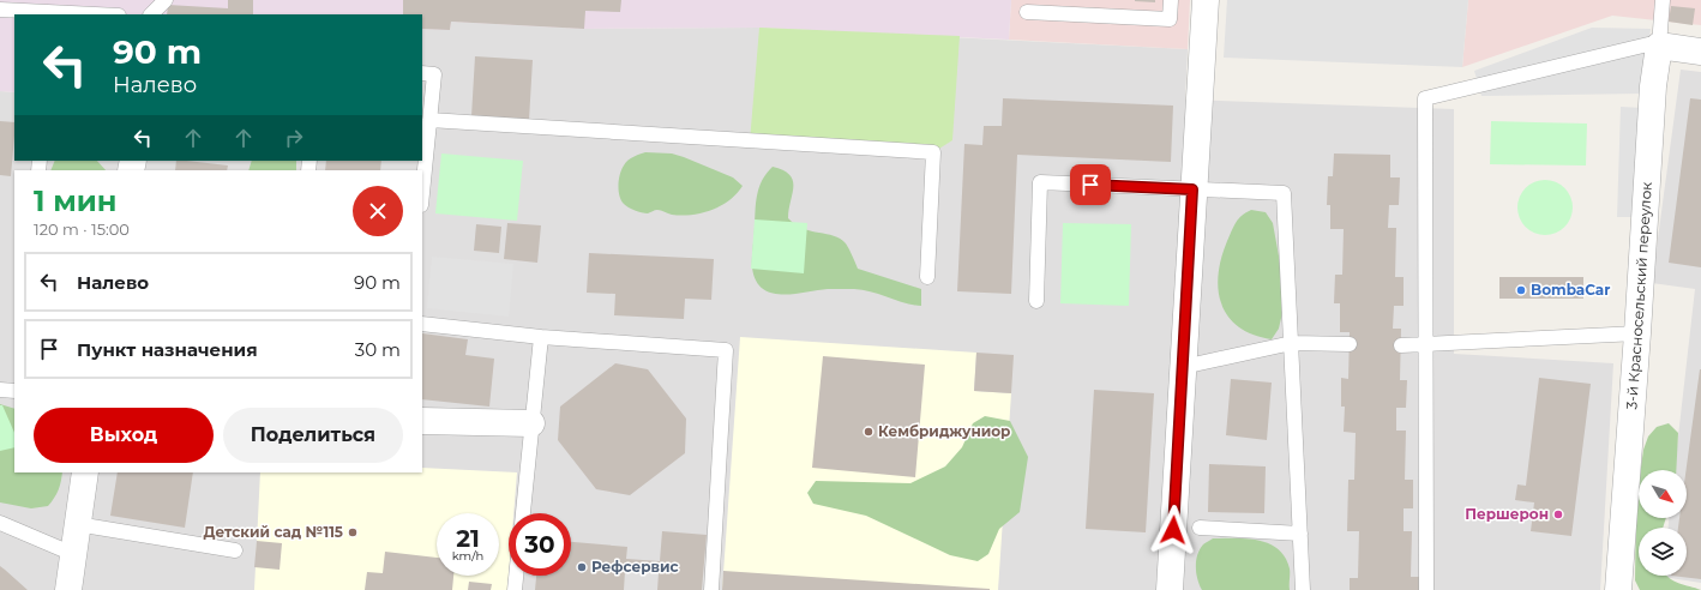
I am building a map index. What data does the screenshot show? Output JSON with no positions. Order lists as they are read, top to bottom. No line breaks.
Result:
{"streets":{"street":["3-й Красносельский переулок"]},"places":["BombaCar","Кембриджуниор","Першерон","Детский сад №115","Рефсервис"],"north":"bottom right","page":{"turn":["90 m","Налево"],"heading":["1 мин","120 m · 15:00"],"list":[{"name":"Налево","value":"90 m"},{"name":"Пункт назначения","value":"30 m"}],"buttons":["Выход","Поделиться"],"speed":"21 km/h","limit":"30"}}
